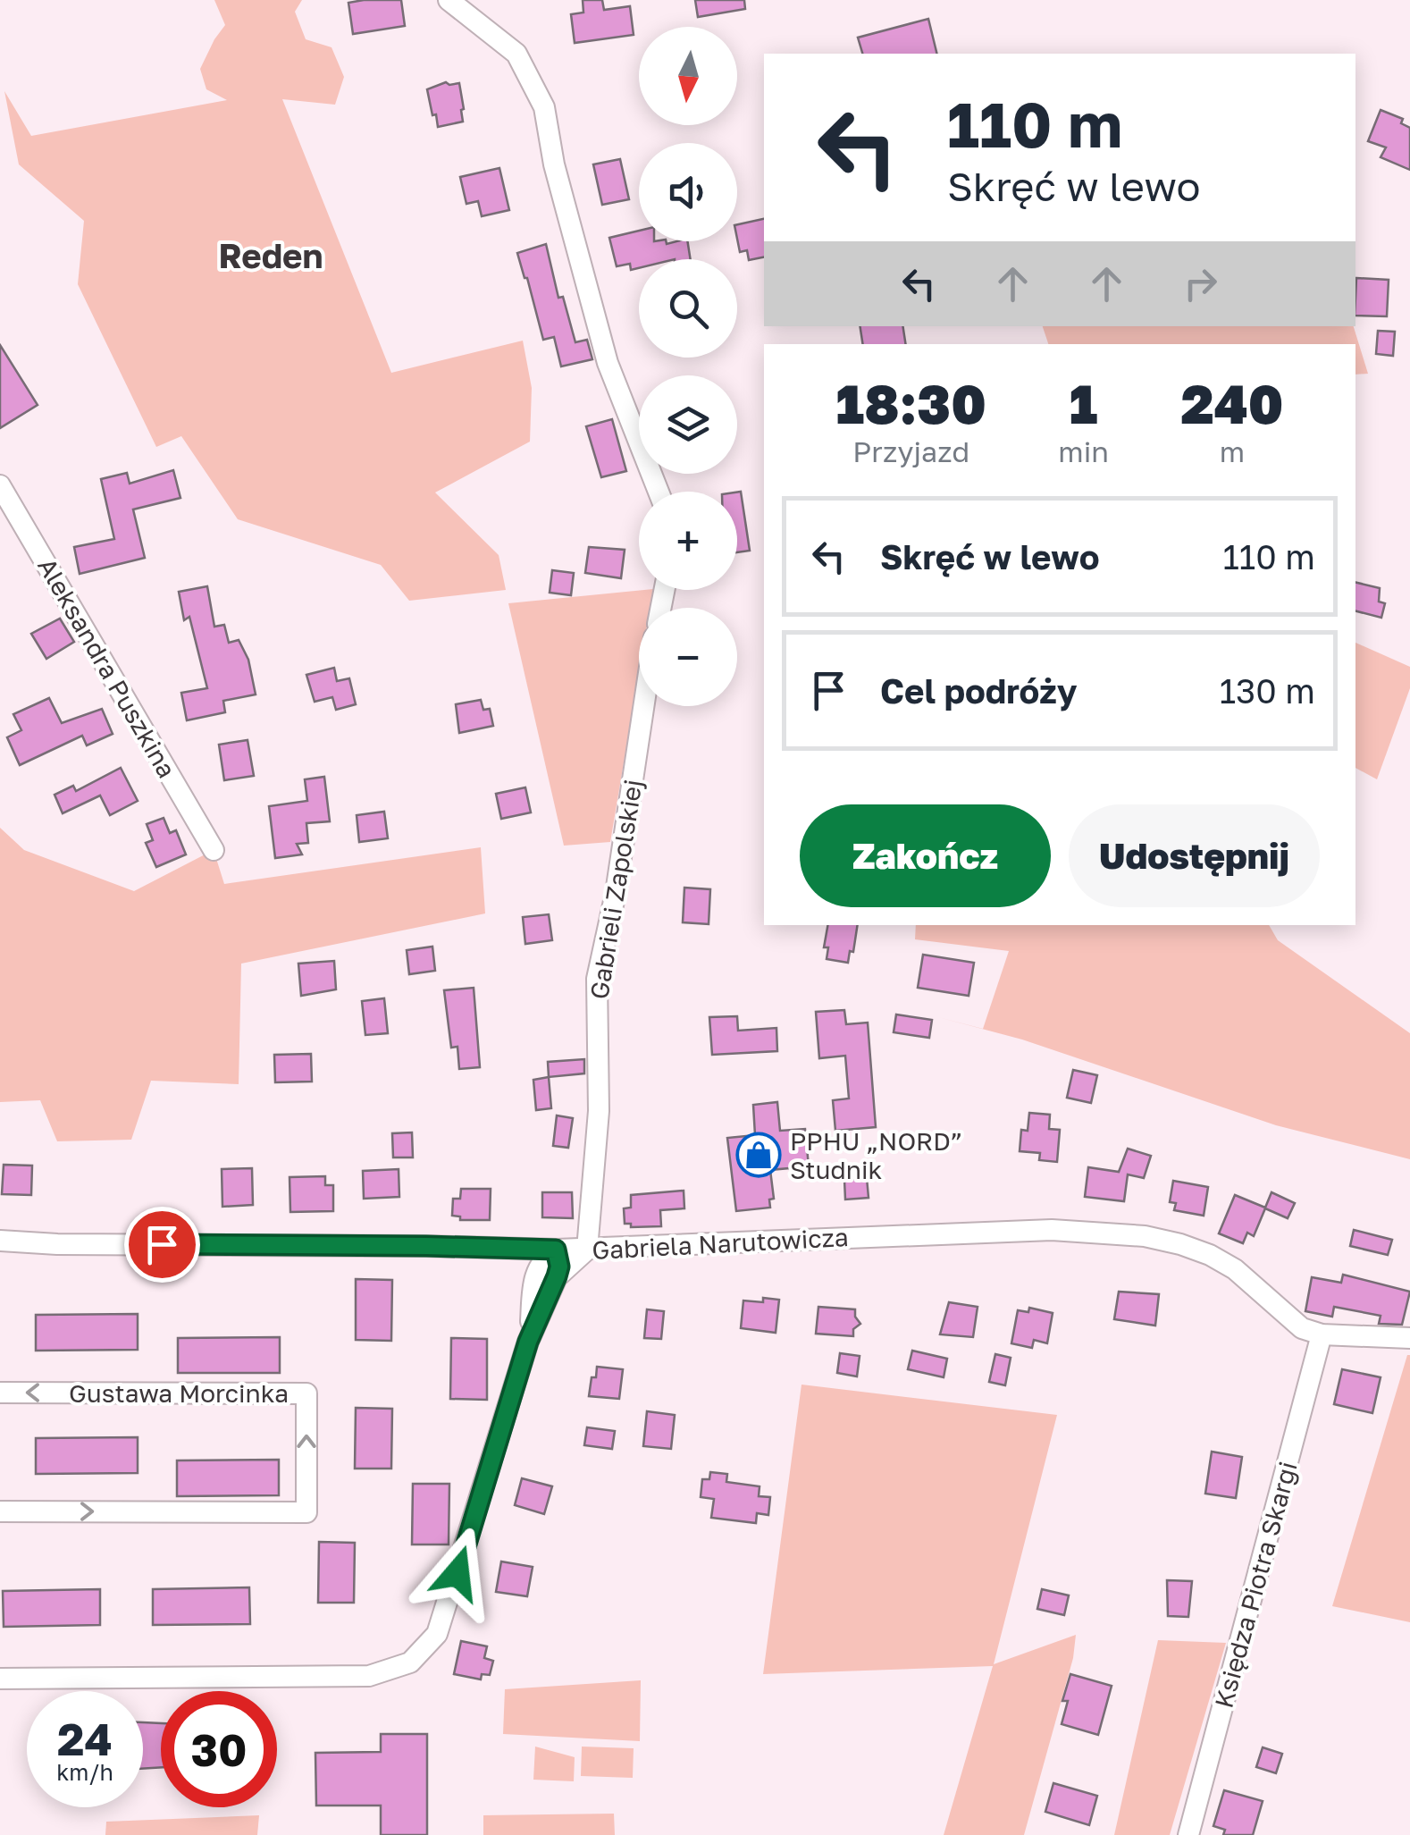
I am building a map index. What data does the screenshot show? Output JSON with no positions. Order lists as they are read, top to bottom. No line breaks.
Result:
{"streets":{"street":["Aleksandra Puszkina","Gabrieli Zapolskiej","Gabriela Narutowicza","Gustawa Morcinka","Księdza Piotra Skargi"]},"crossings":[["Gabrieli Zapolskiej","Gabriela Narutowicza"],["Gabriela Narutowicza","Księdza Piotra Skargi"]],"districts":["Reden"],"places":{"shop":["PPHU „NORD” Studnik"]},"north":"bottom","page":{"map_buttons":["+","−"],"turn":["110 m","Skręć w lewo"],"eta":["18:30","Przyjazd","1","min","240","m"],"list":[{"name":"Skręć w lewo","value":"110 m"},{"name":"Cel podróży","value":"130 m"}],"buttons":["Zakończ","Udostępnij"],"speed":"24 km/h","limit":"30"}}
